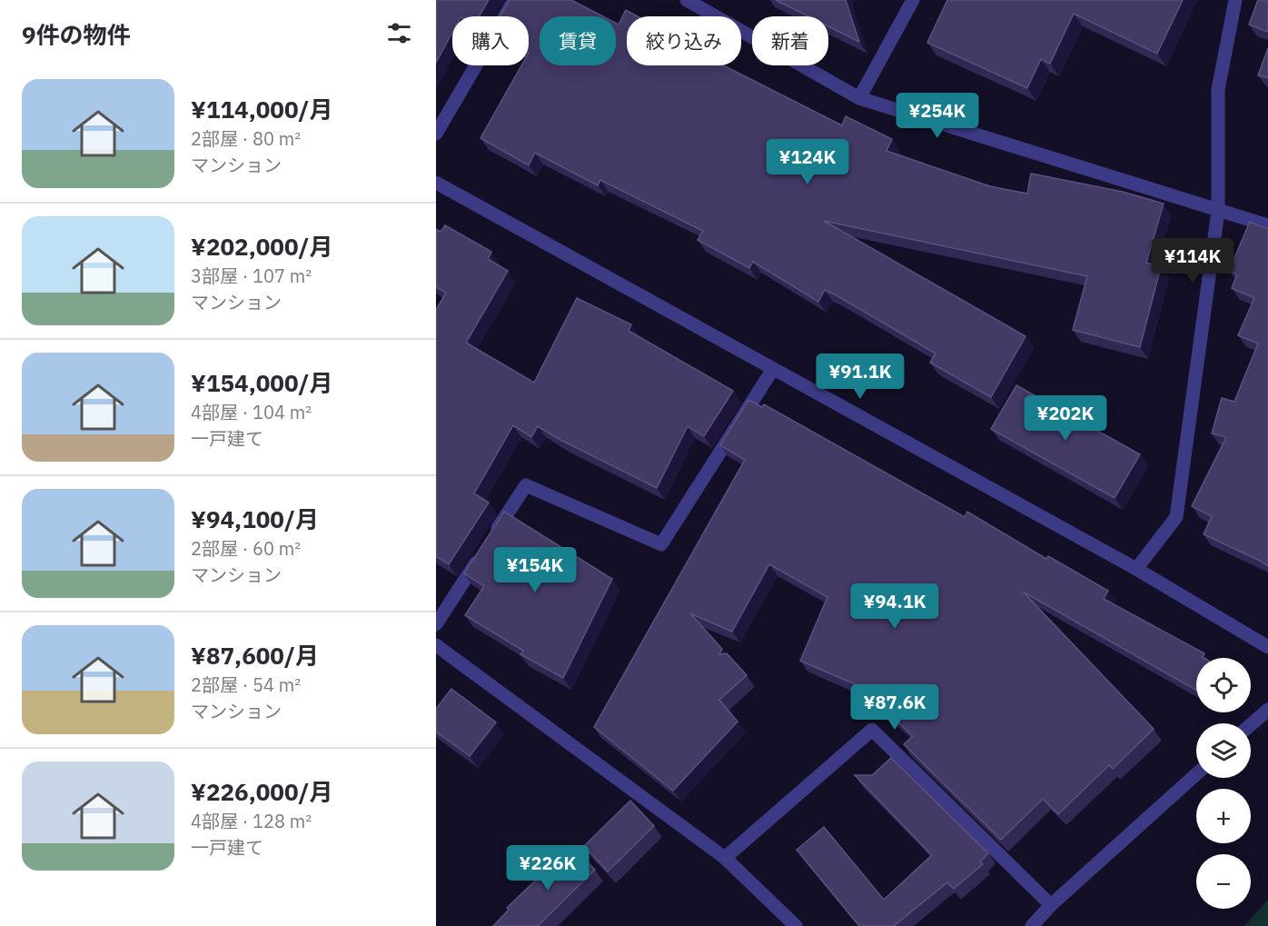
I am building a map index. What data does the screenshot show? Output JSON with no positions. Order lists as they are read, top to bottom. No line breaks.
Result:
{"page":{"heading":"9件の物件","chip":["購入","賃貸","絞り込み","新着"],"list":[{"name":"¥114,000/月","note":"2部屋 · 80 m² · マンション"},{"name":"¥202,000/月","note":"3部屋 · 107 m² · マンション"},{"name":"¥154,000/月","note":"4部屋 · 104 m² · 一戸建て"},{"name":"¥94,100/月","note":"2部屋 · 60 m² · マンション"},{"name":"¥87,600/月","note":"2部屋 · 54 m² · マンション"},{"name":"¥226,000/月","note":"4部屋 · 128 m² · 一戸建て"}],"price":["¥254K","¥124K","¥114K","¥91.1K","¥202K","¥154K","¥94.1K","¥87.6K","¥226K"],"map_buttons":["+","−"]}}
